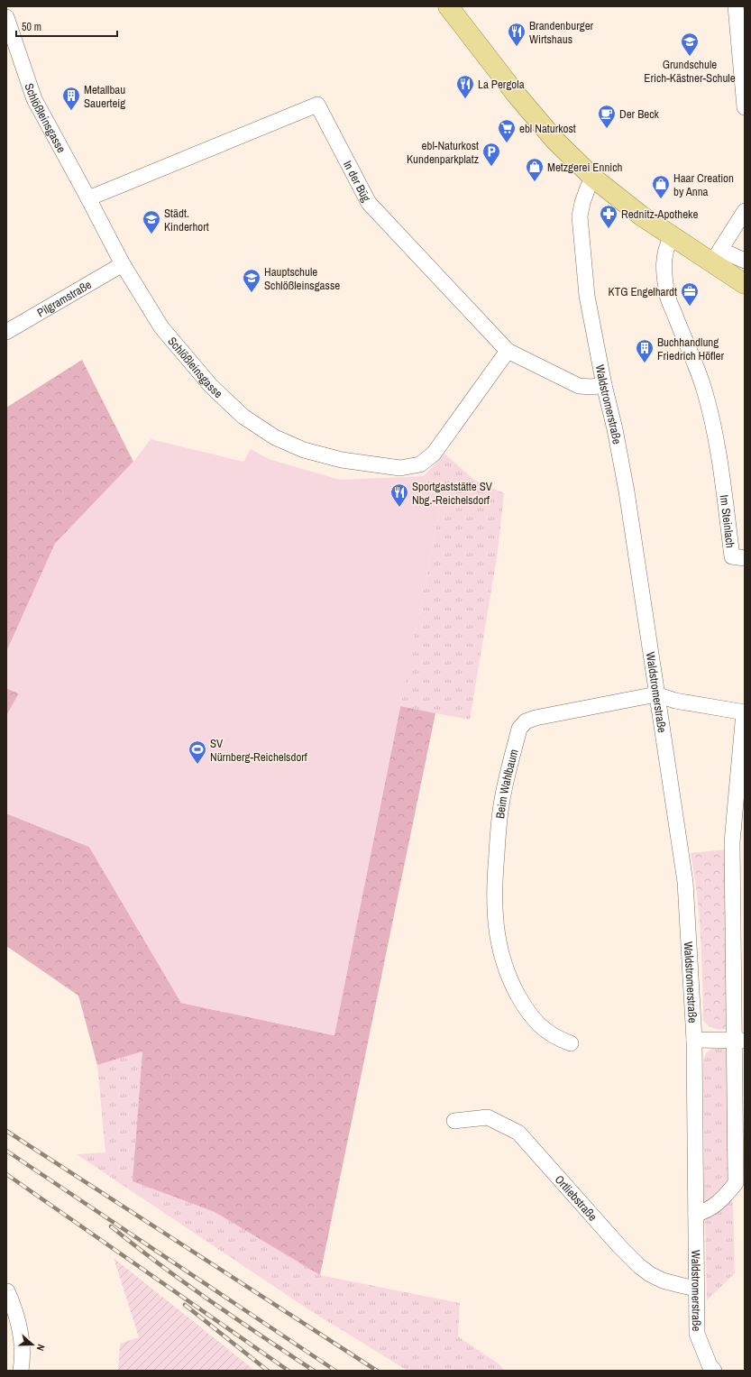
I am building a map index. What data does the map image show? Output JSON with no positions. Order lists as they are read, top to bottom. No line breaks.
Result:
{"streets":{"street":["Schlößleinsgasse","In der Büg","Pilgramstraße","Waldstromerstraße","Im Steinlach","Beim Wahlbaum","Ortliebstraße"]},"crossings":[["Schlößleinsgasse","In der Büg"],["Schlößleinsgasse","Pilgramstraße"],["In der Büg","Waldstromerstraße"],["Waldstromerstraße","Beim Wahlbaum"],["Waldstromerstraße","Ortliebstraße"]],"places":{"restaurant":["Brandenburger Wirtshaus","La Pergola","Sportgaststätte SV Nbg.-Reichelsdorf"],"school or university":["Grundschule Erich-Kästner-Schule","Städt. Kinderhort","Hauptschule Schlößleinsgasse"],"building":["Metallbau Sauerteig","Buchhandlung Friedrich Höfler"],"cafe":["Der Beck"],"supermarket":["ebl Naturkost"],"parking":["ebl-Naturkost Kundenparkplatz"],"shop":["Metzgerei Ennich","Haar Creation by Anna"],"pharmacy":["Rednitz-Apotheke"],"office":["KTG Engelhardt"],"sports":["SV Nürnberg-Reichelsdorf"]},"scale_bar":"50 m","north":"right"}
